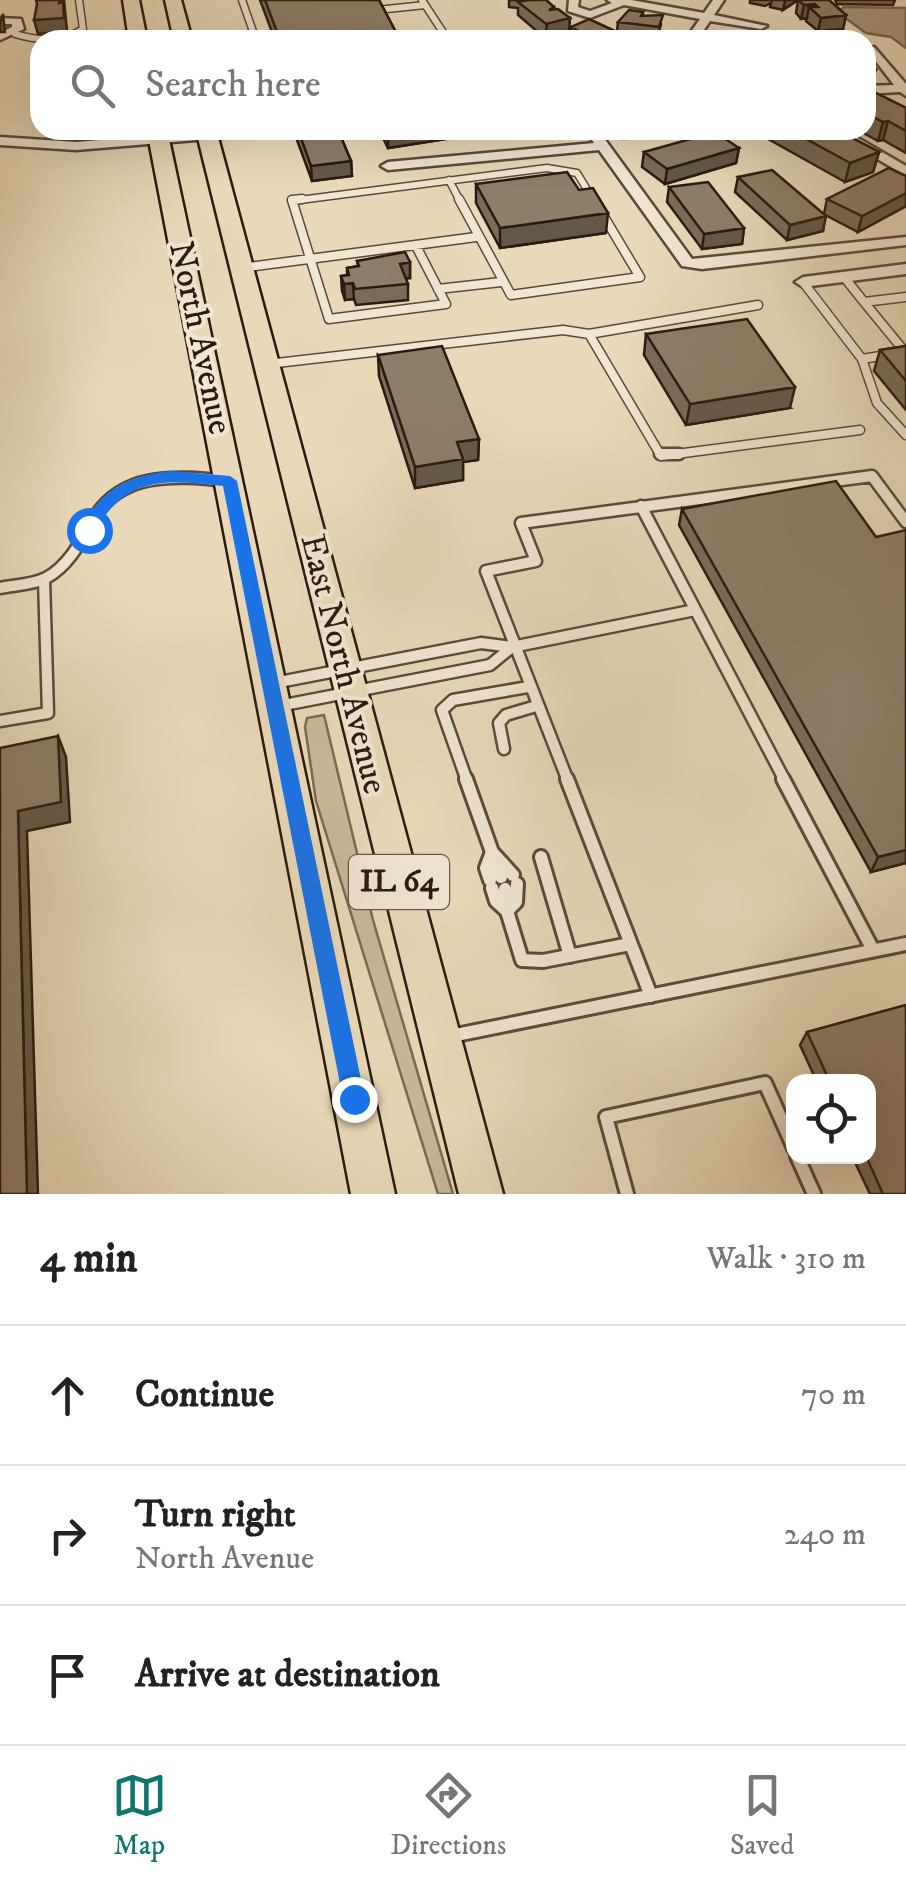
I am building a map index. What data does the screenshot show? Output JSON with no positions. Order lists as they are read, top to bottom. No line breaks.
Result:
{"streets":{"main road":["North Avenue","East North Avenue","IL 64"]},"page":{"search":"Search here","heading":["4 min","Walk · 310 m"],"list":[["Continue","70 m"],["Turn right","North Avenue","240 m"],"Arrive at destination"],"nav":["Map","Directions","Saved"]}}
